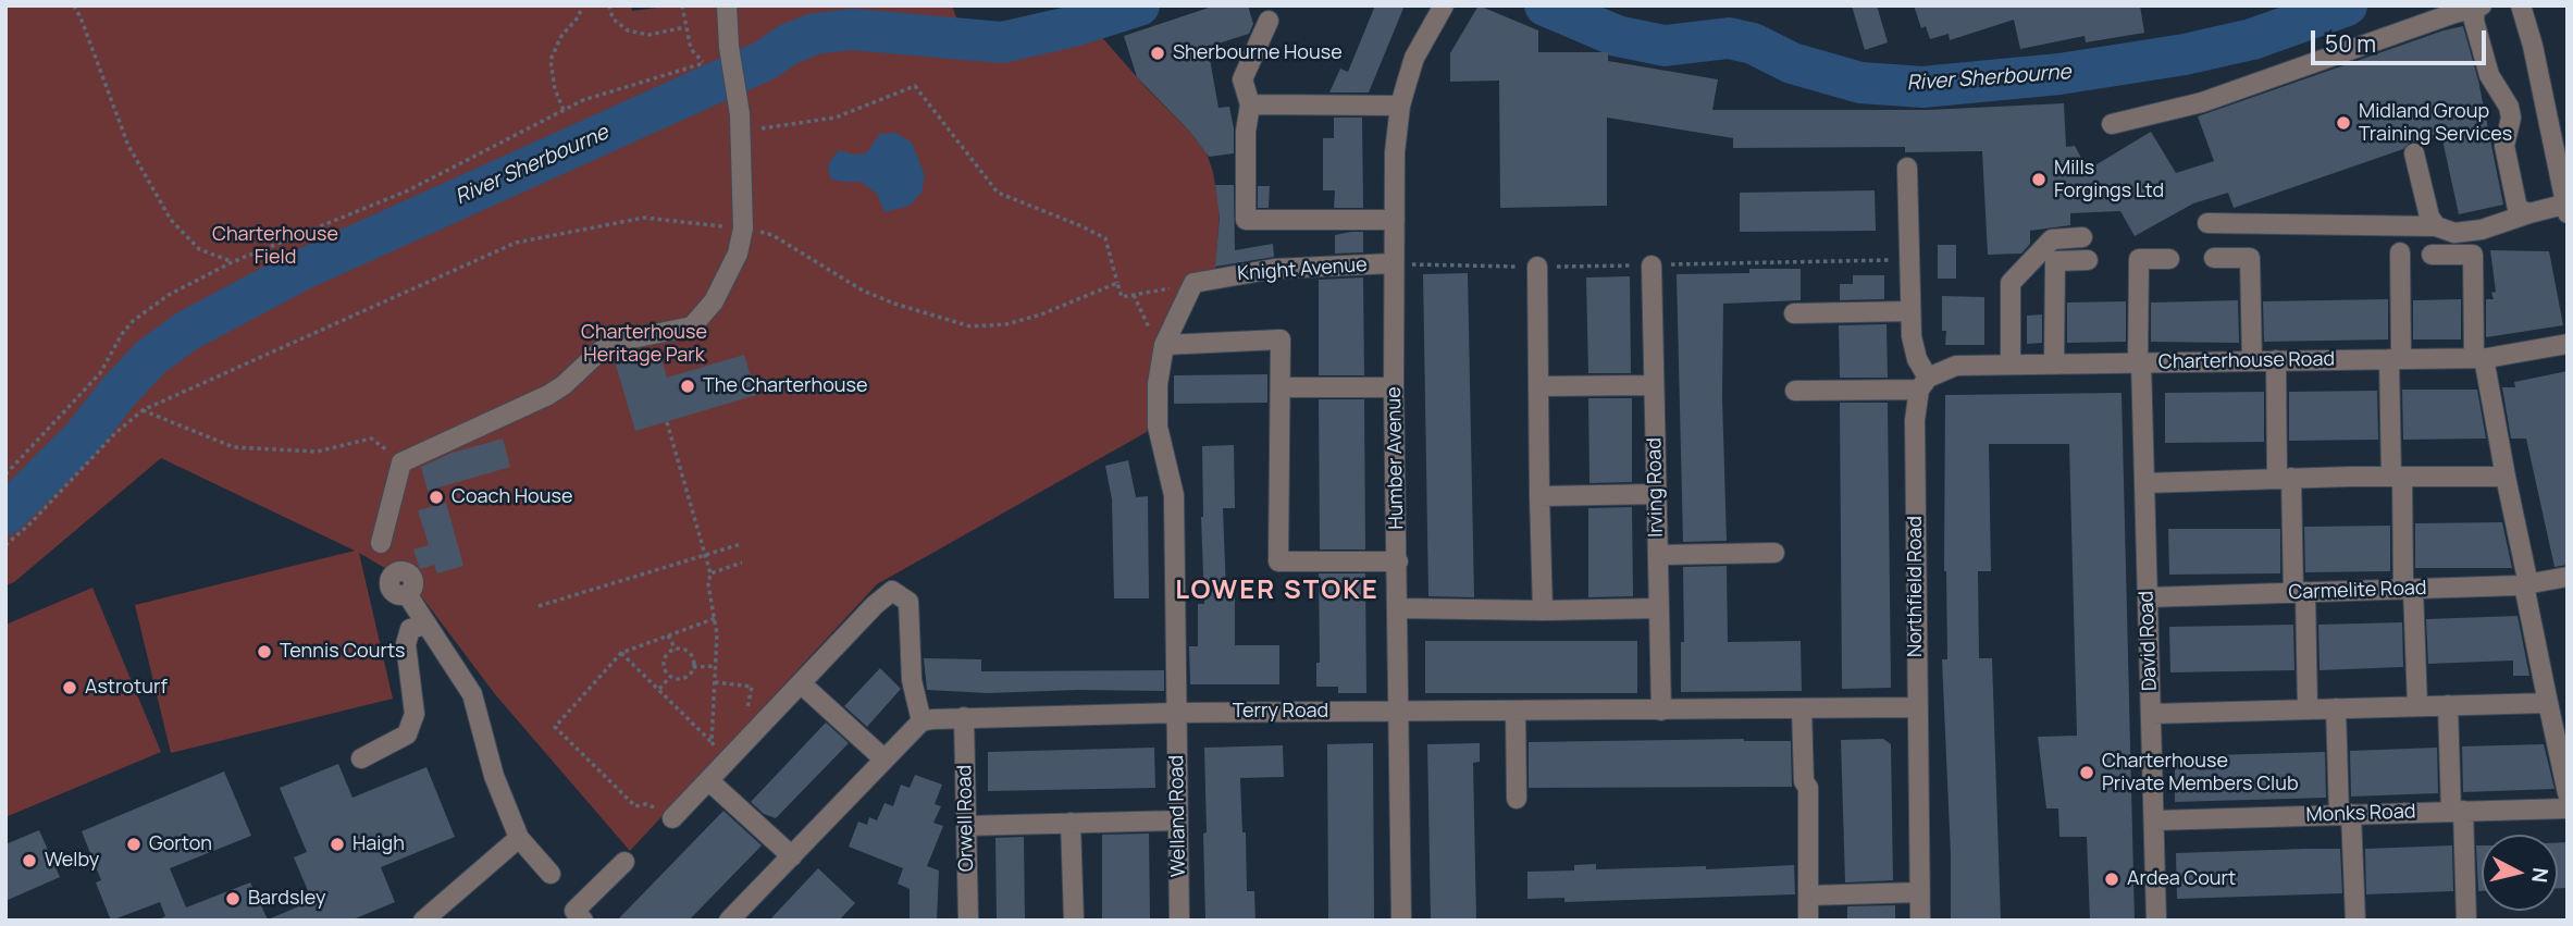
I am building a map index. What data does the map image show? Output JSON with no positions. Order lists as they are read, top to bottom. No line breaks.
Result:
{"streets":{"street":["Knight Avenue","Charterhouse Road","Humber Avenue","Irving Road","Northfield Road","Carmelite Road","David Road","Terry Road","Monks Road","Welland Road","Orwell Road"]},"crossings":[["Knight Avenue","Humber Avenue"],["Charterhouse Road","Northfield Road"],["Charterhouse Road","David Road"],["Humber Avenue","Terry Road"],["Irving Road","Terry Road"],["Northfield Road","Terry Road"],["Carmelite Road","David Road"],["David Road","Monks Road"],["Terry Road","Welland Road"],["Terry Road","Orwell Road"]],"districts":["LOWER STOKE"],"water":["River Sherbourne"],"parks":["Charterhouse Field","Charterhouse Heritage Park"],"places":["Sherbourne House","Midland Group Training Services","Mills Forgings Ltd","The Charterhouse","Coach House","Tennis Courts","Astroturf","Charterhouse Private Members Club","Gorton","Haigh","Welby","Ardea Court","Bardsley"],"scale_bar":"50 m","north":"right"}
